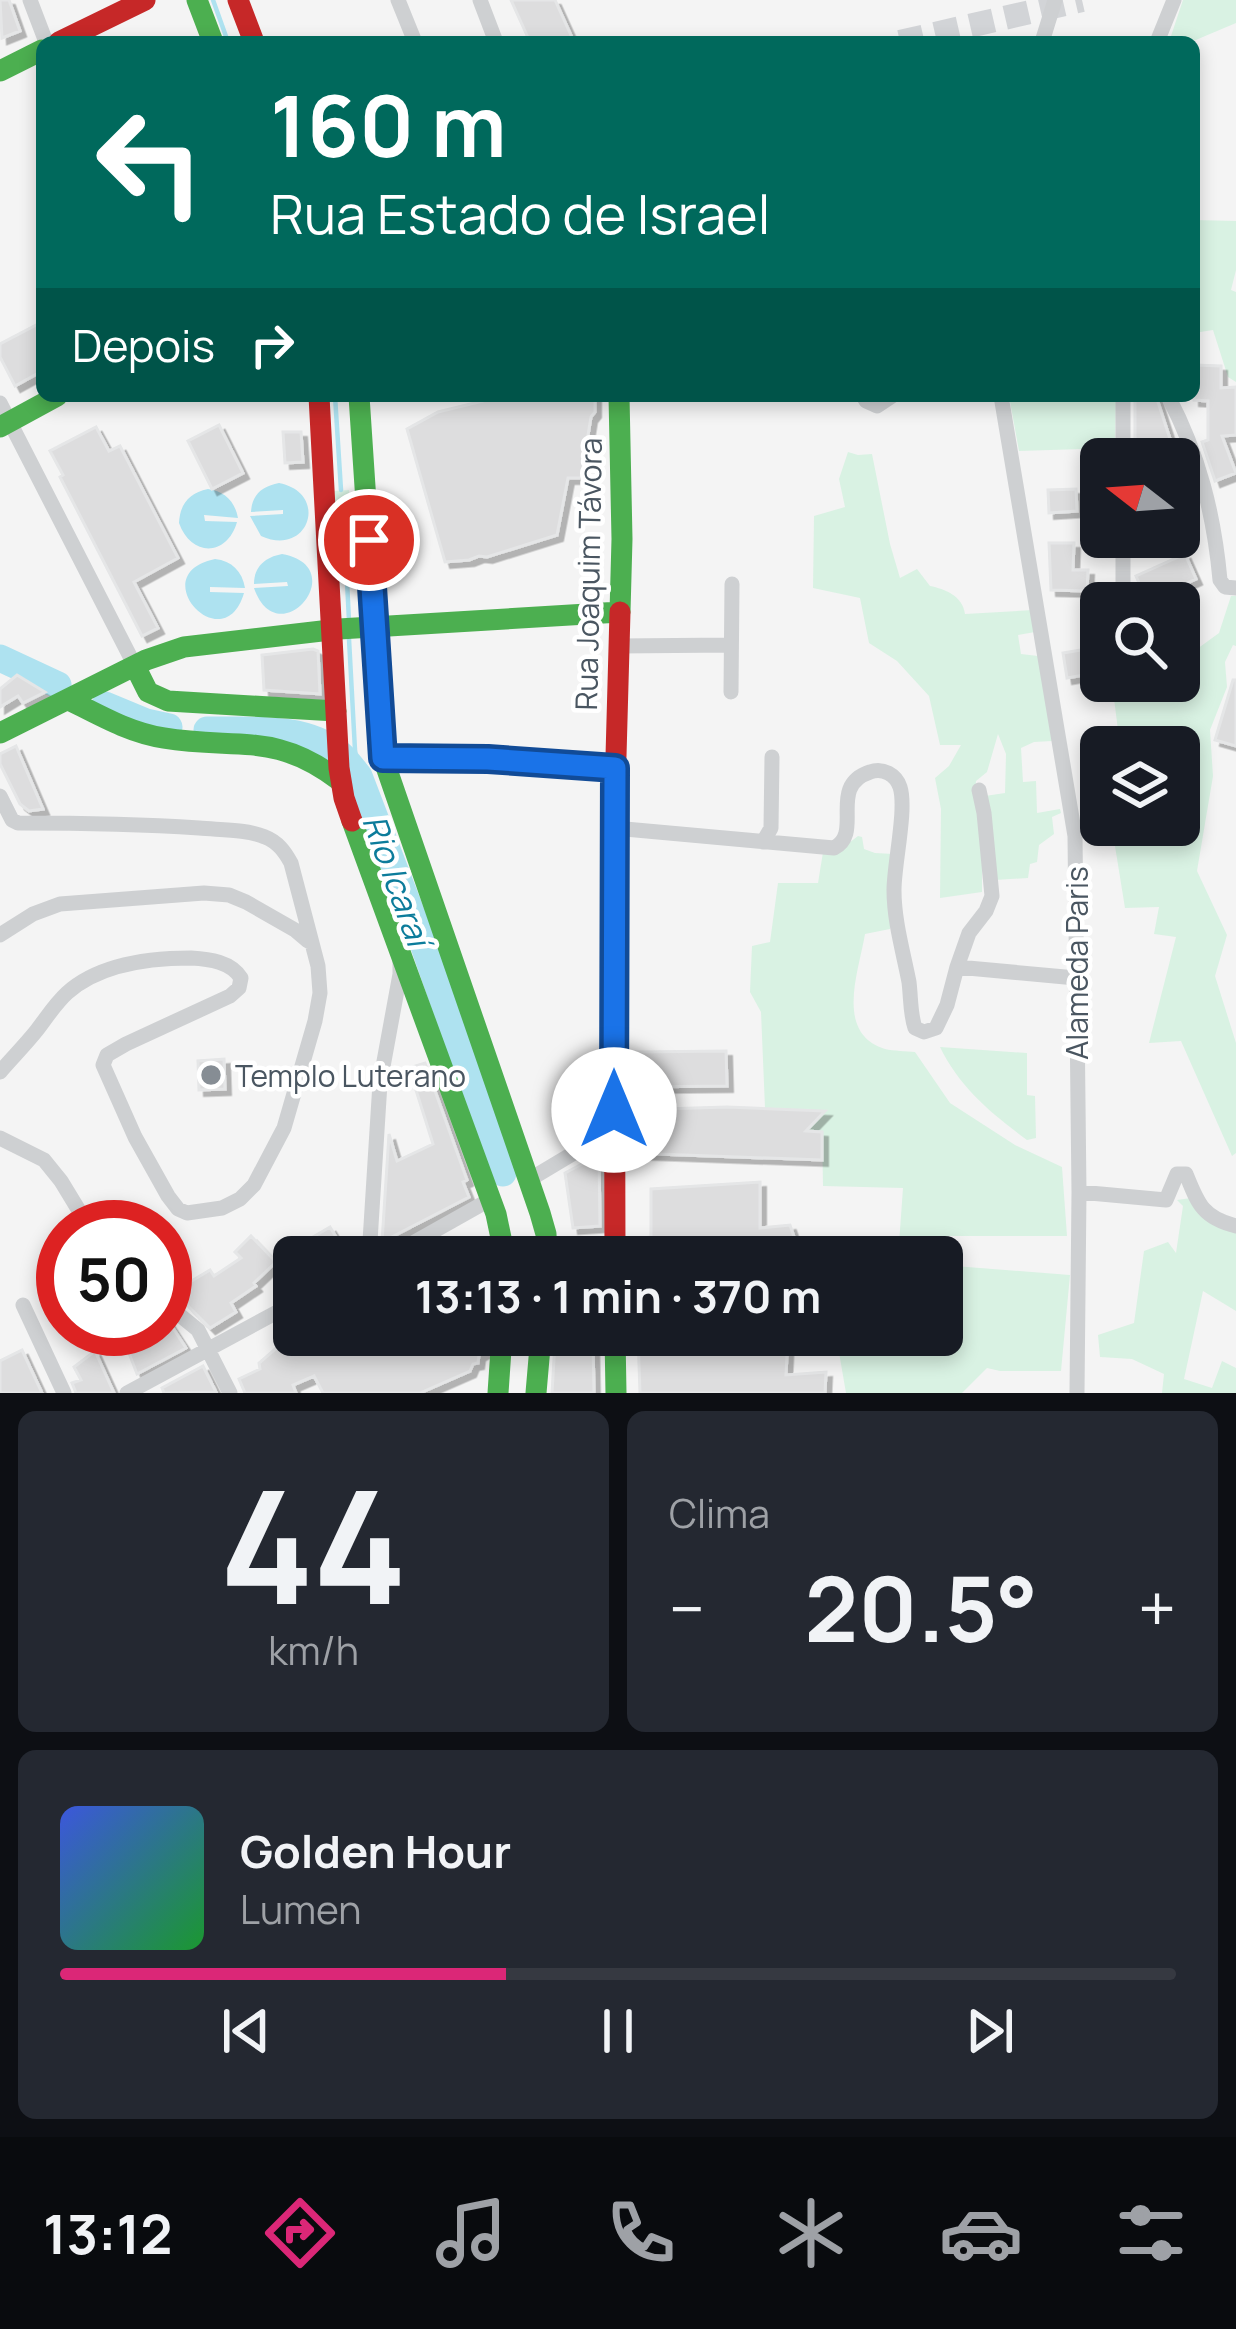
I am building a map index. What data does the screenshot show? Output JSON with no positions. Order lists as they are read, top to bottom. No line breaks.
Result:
{"streets":{"main road":["Rua Joaquim Távora"],"street":["Alameda Paris"]},"water":["Rio Icaraí"],"places":["Templo Luterano"],"north":"left","page":{"turn":["160 m","Rua Estado de Israel"],"then":"Depois","limit":"50","trip":"13:13 · 1 min · 370 m","tile":[["44","km/h"],"Clima"],"heat":["−","20.5°","+"],"song":["Golden Hour","Lumen"],"tabs":"13:12"}}
